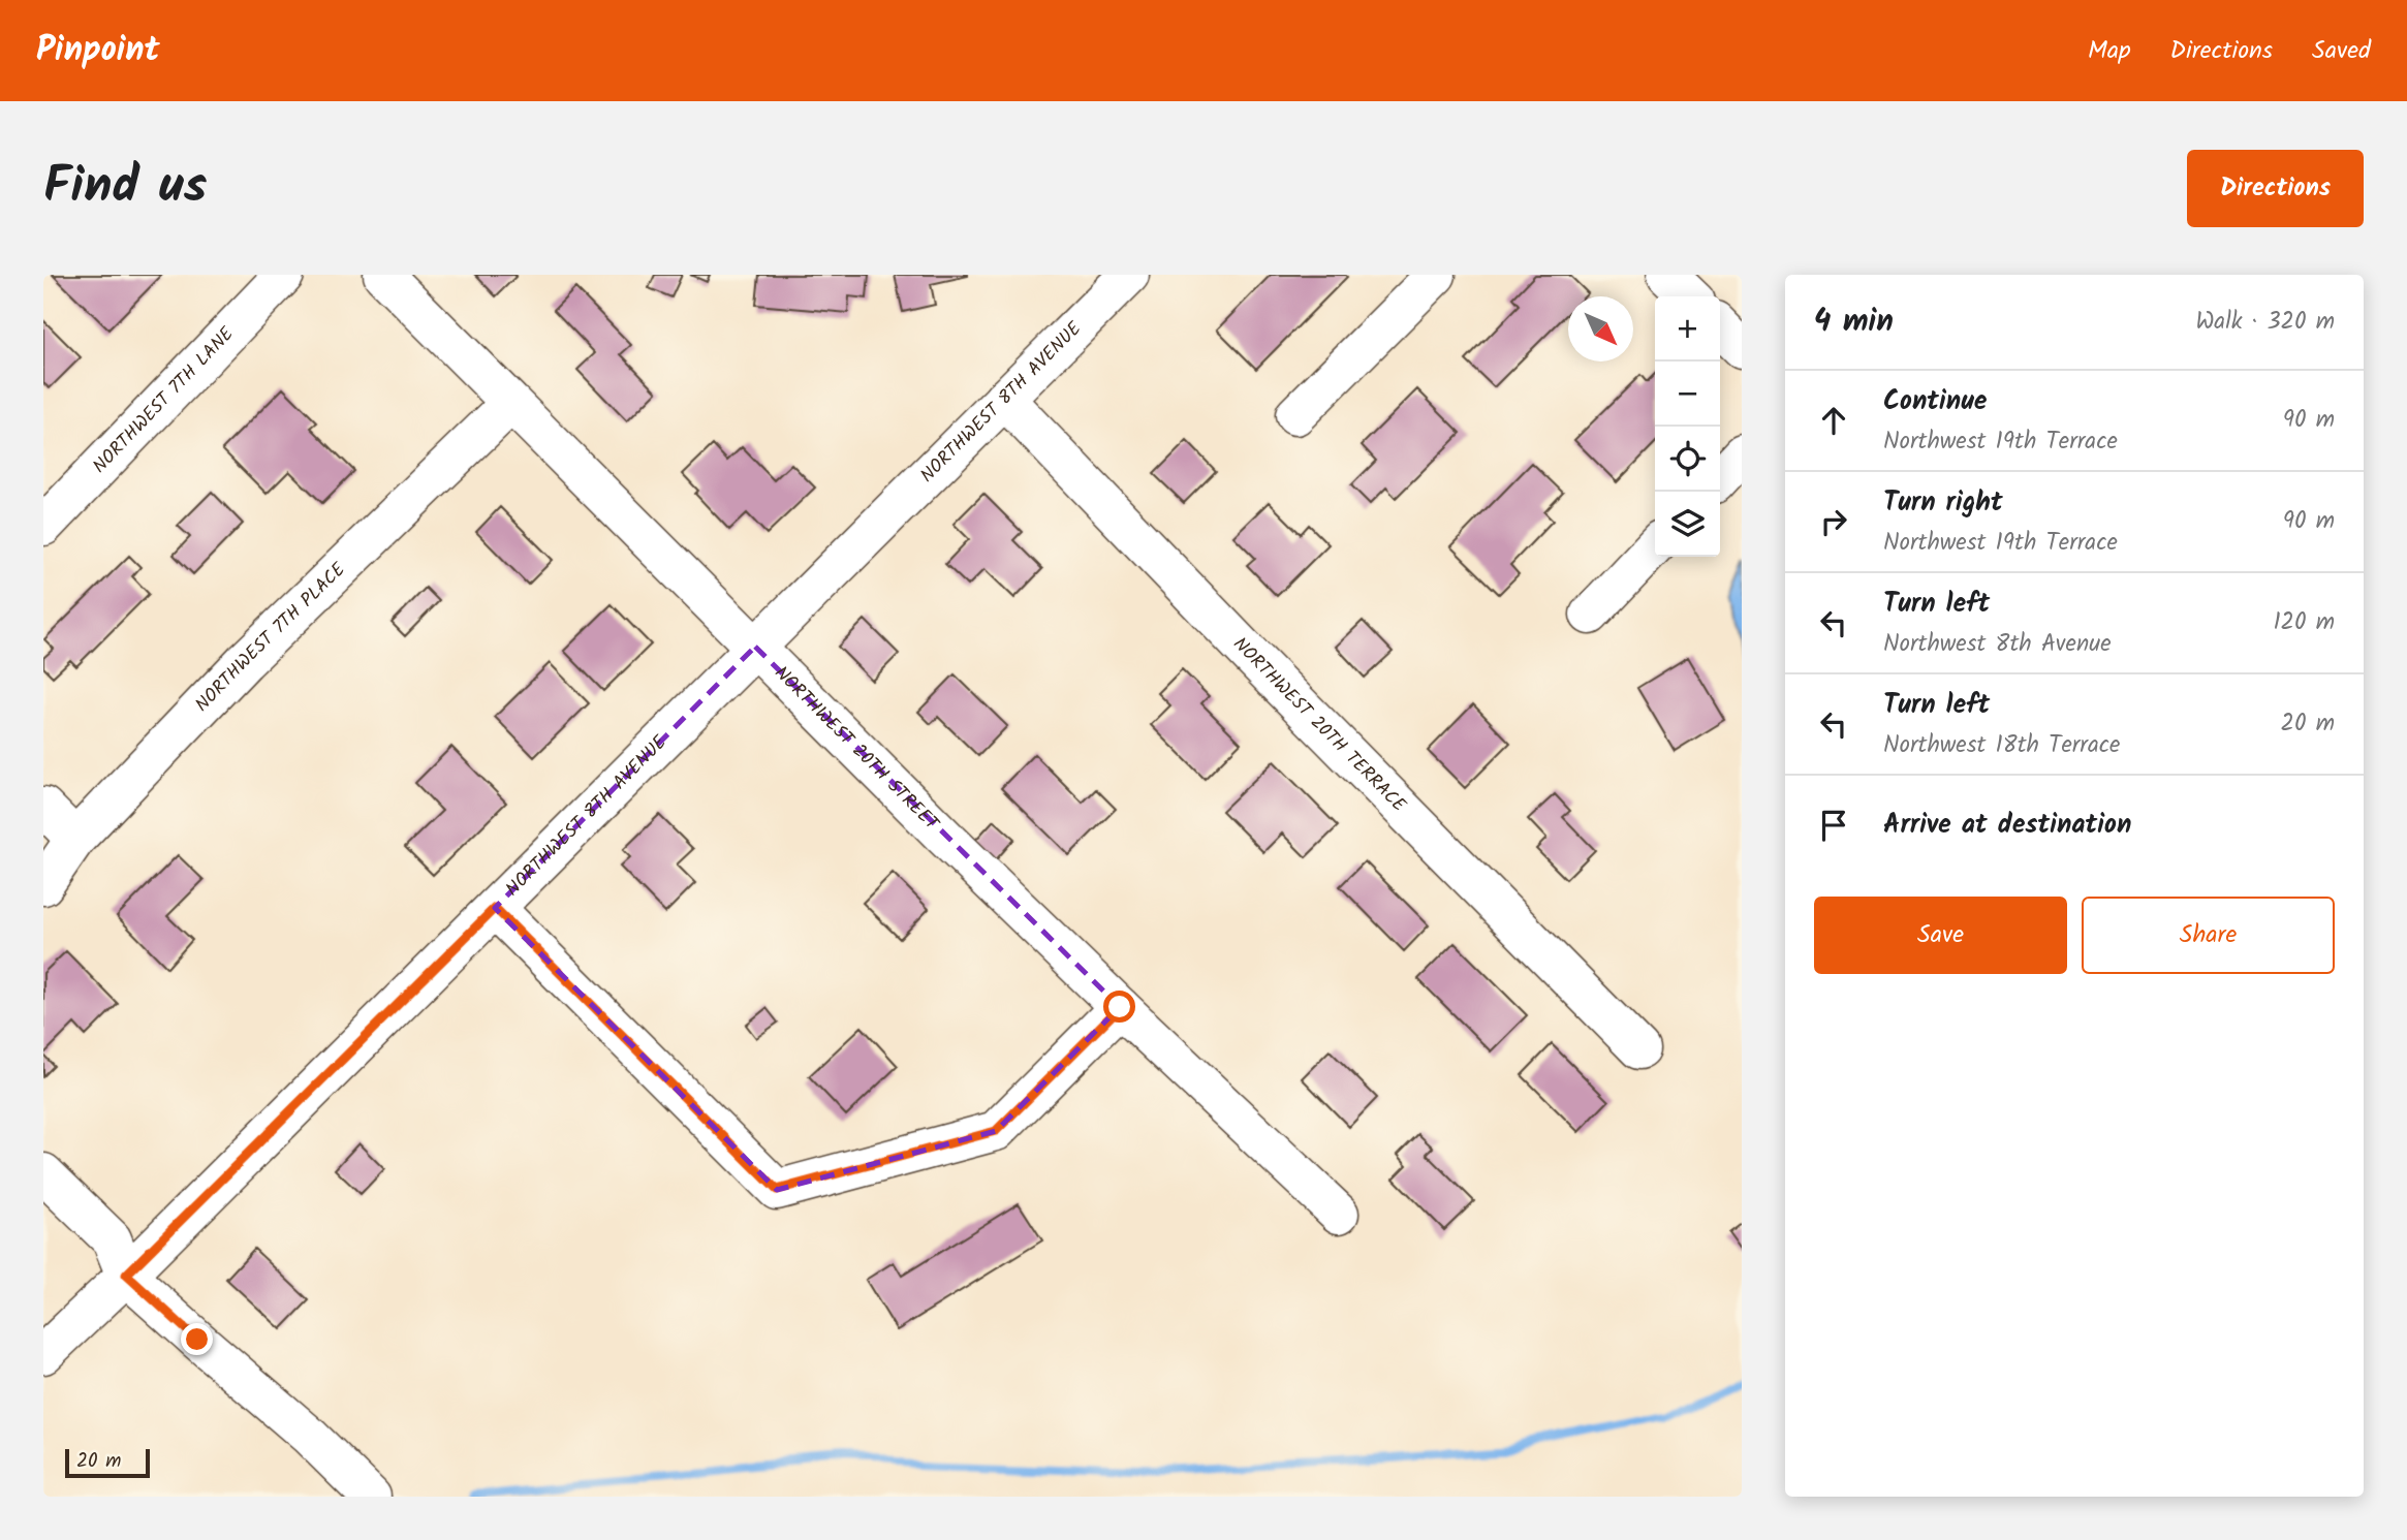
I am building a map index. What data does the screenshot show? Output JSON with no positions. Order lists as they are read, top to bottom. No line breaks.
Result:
{"streets":{"street":["NORTHWEST 7TH LANE","NORTHWEST 8TH AVENUE","NORTHWEST 7TH PLACE","NORTHWEST 20TH TERRACE","NORTHWEST 20TH STREET"]},"crossings":[["NORTHWEST 8TH AVENUE","NORTHWEST 20TH TERRACE"],["NORTHWEST 8TH AVENUE","NORTHWEST 20TH STREET"],["NORTHWEST 7TH PLACE","NORTHWEST 20TH STREET"]],"scale_bar":"20 m","north":"bottom right","page":{"header":"Pinpoint","nav":["Map","Directions","Saved"],"title":"Find us","buttons":["Directions",["Save","Share"]],"heading":["4 min","Walk · 320 m"],"map_buttons":["+","−"],"list":[["Continue","Northwest 19th Terrace","90 m"],["Turn right","Northwest 19th Terrace","90 m"],["Turn left","Northwest 8th Avenue","120 m"],["Turn left","Northwest 18th Terrace","20 m"],"Arrive at destination"],"scale":"20 m"}}
